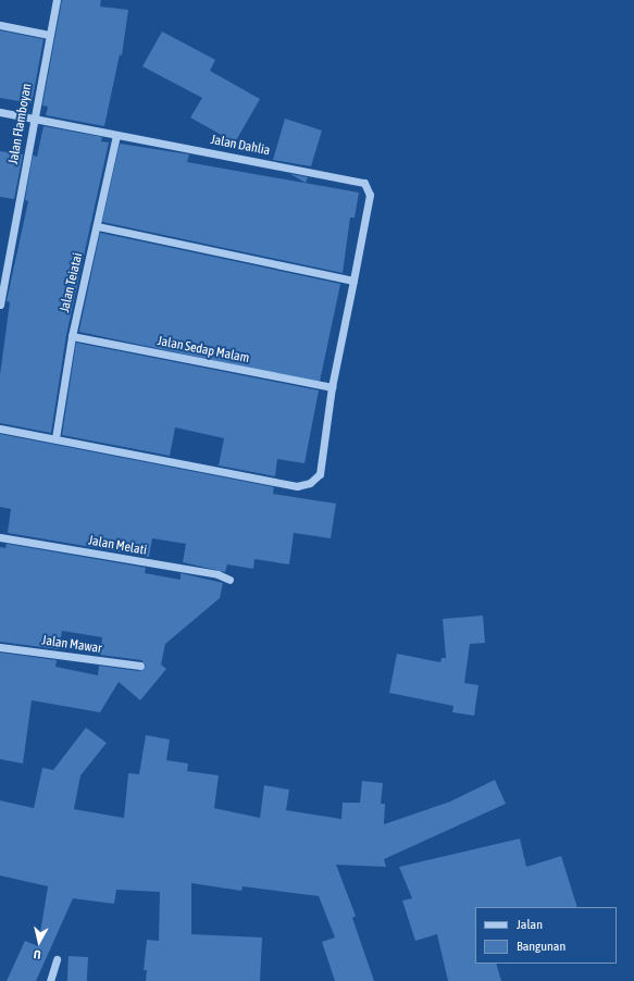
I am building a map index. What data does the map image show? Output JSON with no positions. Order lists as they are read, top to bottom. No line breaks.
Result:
{"streets":{"street":["Jalan Flamboyan","Jalan Dahlia","Jalan Teiatai","Jalan Sedap Malam","Jalan Melati","Jalan Mawar"]},"crossings":[["Jalan Flamboyan","Jalan Dahlia"],["Jalan Dahlia","Jalan Teiatai"],["Jalan Teiatai","Jalan Sedap Malam"]],"legend":["Jalan","Bangunan"],"north":"bottom"}
